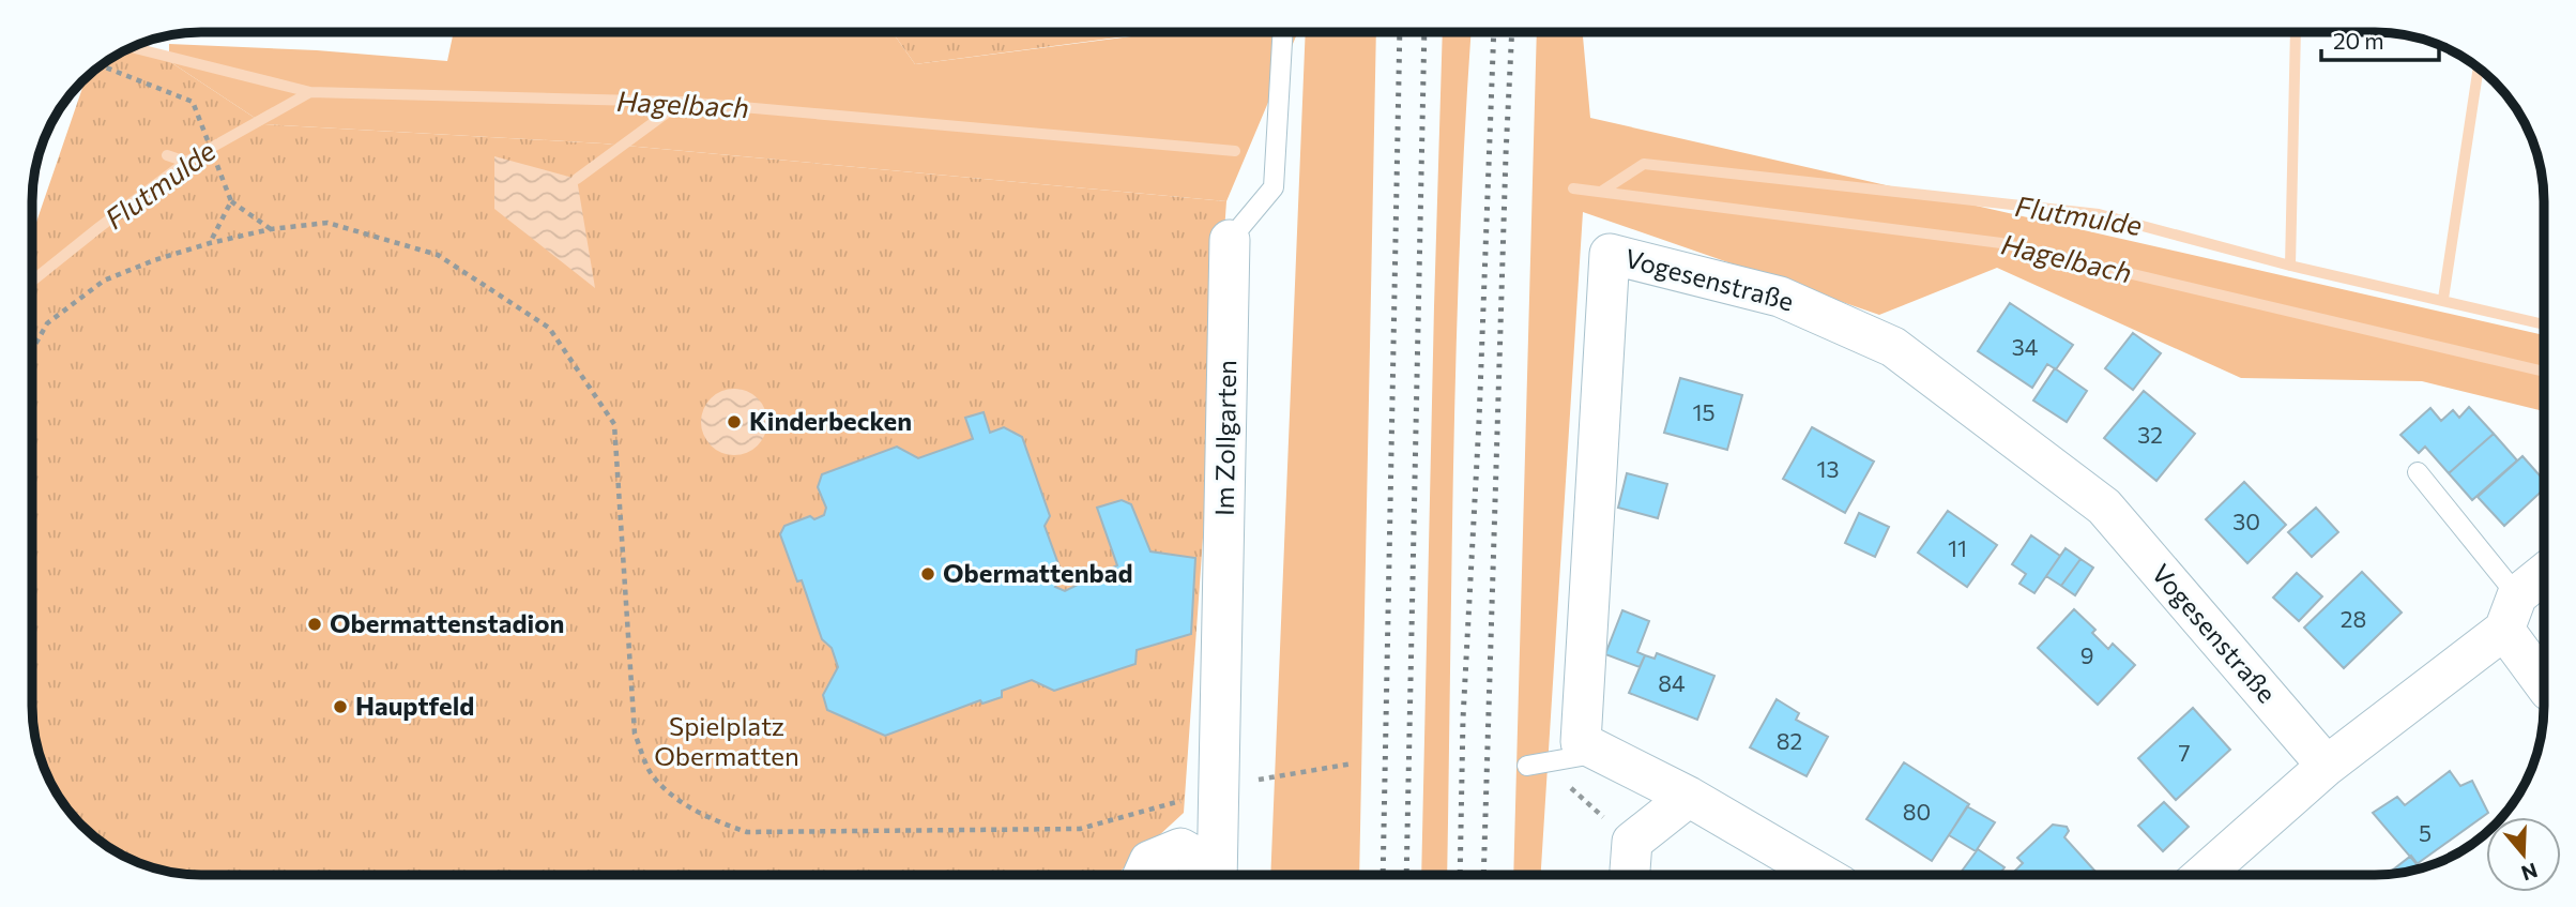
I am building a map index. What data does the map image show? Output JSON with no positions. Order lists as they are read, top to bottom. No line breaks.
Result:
{"streets":{"street":["Vogesenstraße","Im Zollgarten"]},"water":["Hagelbach","Flutmulde"],"parks":["Spielplatz Obermatten"],"places":["Kinderbecken","Obermattenbad","Obermattenstadion","Hauptfeld"],"house_numbers":["34","15","32","13","30","11","28","9","84","82","7","80","5"],"scale_bar":"20 m","north":"bottom"}
